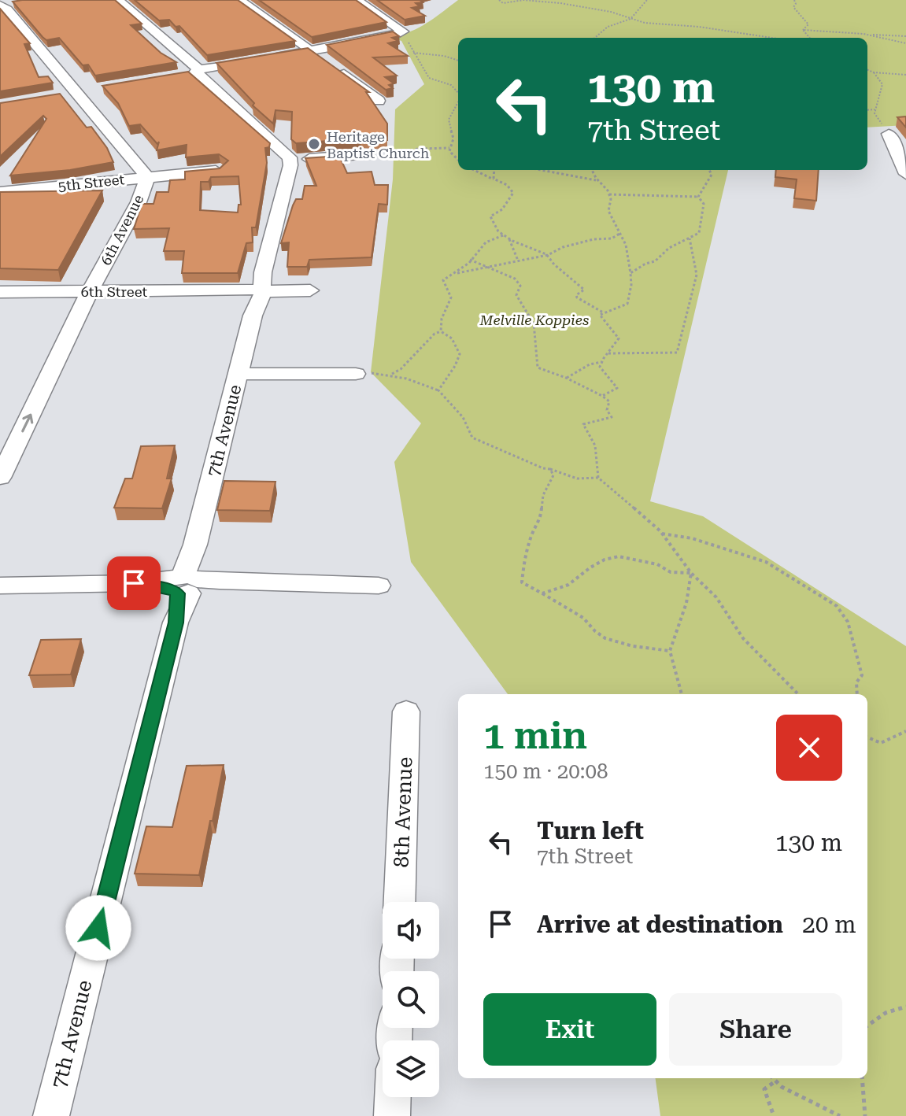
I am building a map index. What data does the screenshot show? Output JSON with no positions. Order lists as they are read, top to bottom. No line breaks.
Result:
{"streets":{"street":["5th Street","6th Avenue","6th Street","7th Avenue","8th Avenue"]},"crossings":[["5th Street","6th Avenue"],["6th Avenue","6th Street"],["6th Street","7th Avenue"]],"one_way":["6th Avenue"],"parks":["Melville Koppies"],"places":["Heritage Baptist Church"],"page":{"turn":["130 m","7th Street"],"heading":["1 min","150 m · 20:08"],"list":[{"name":"Turn left","note":"7th Street","value":"130 m"},{"name":"Arrive at destination","value":"20 m"}],"buttons":["Exit","Share"]}}
